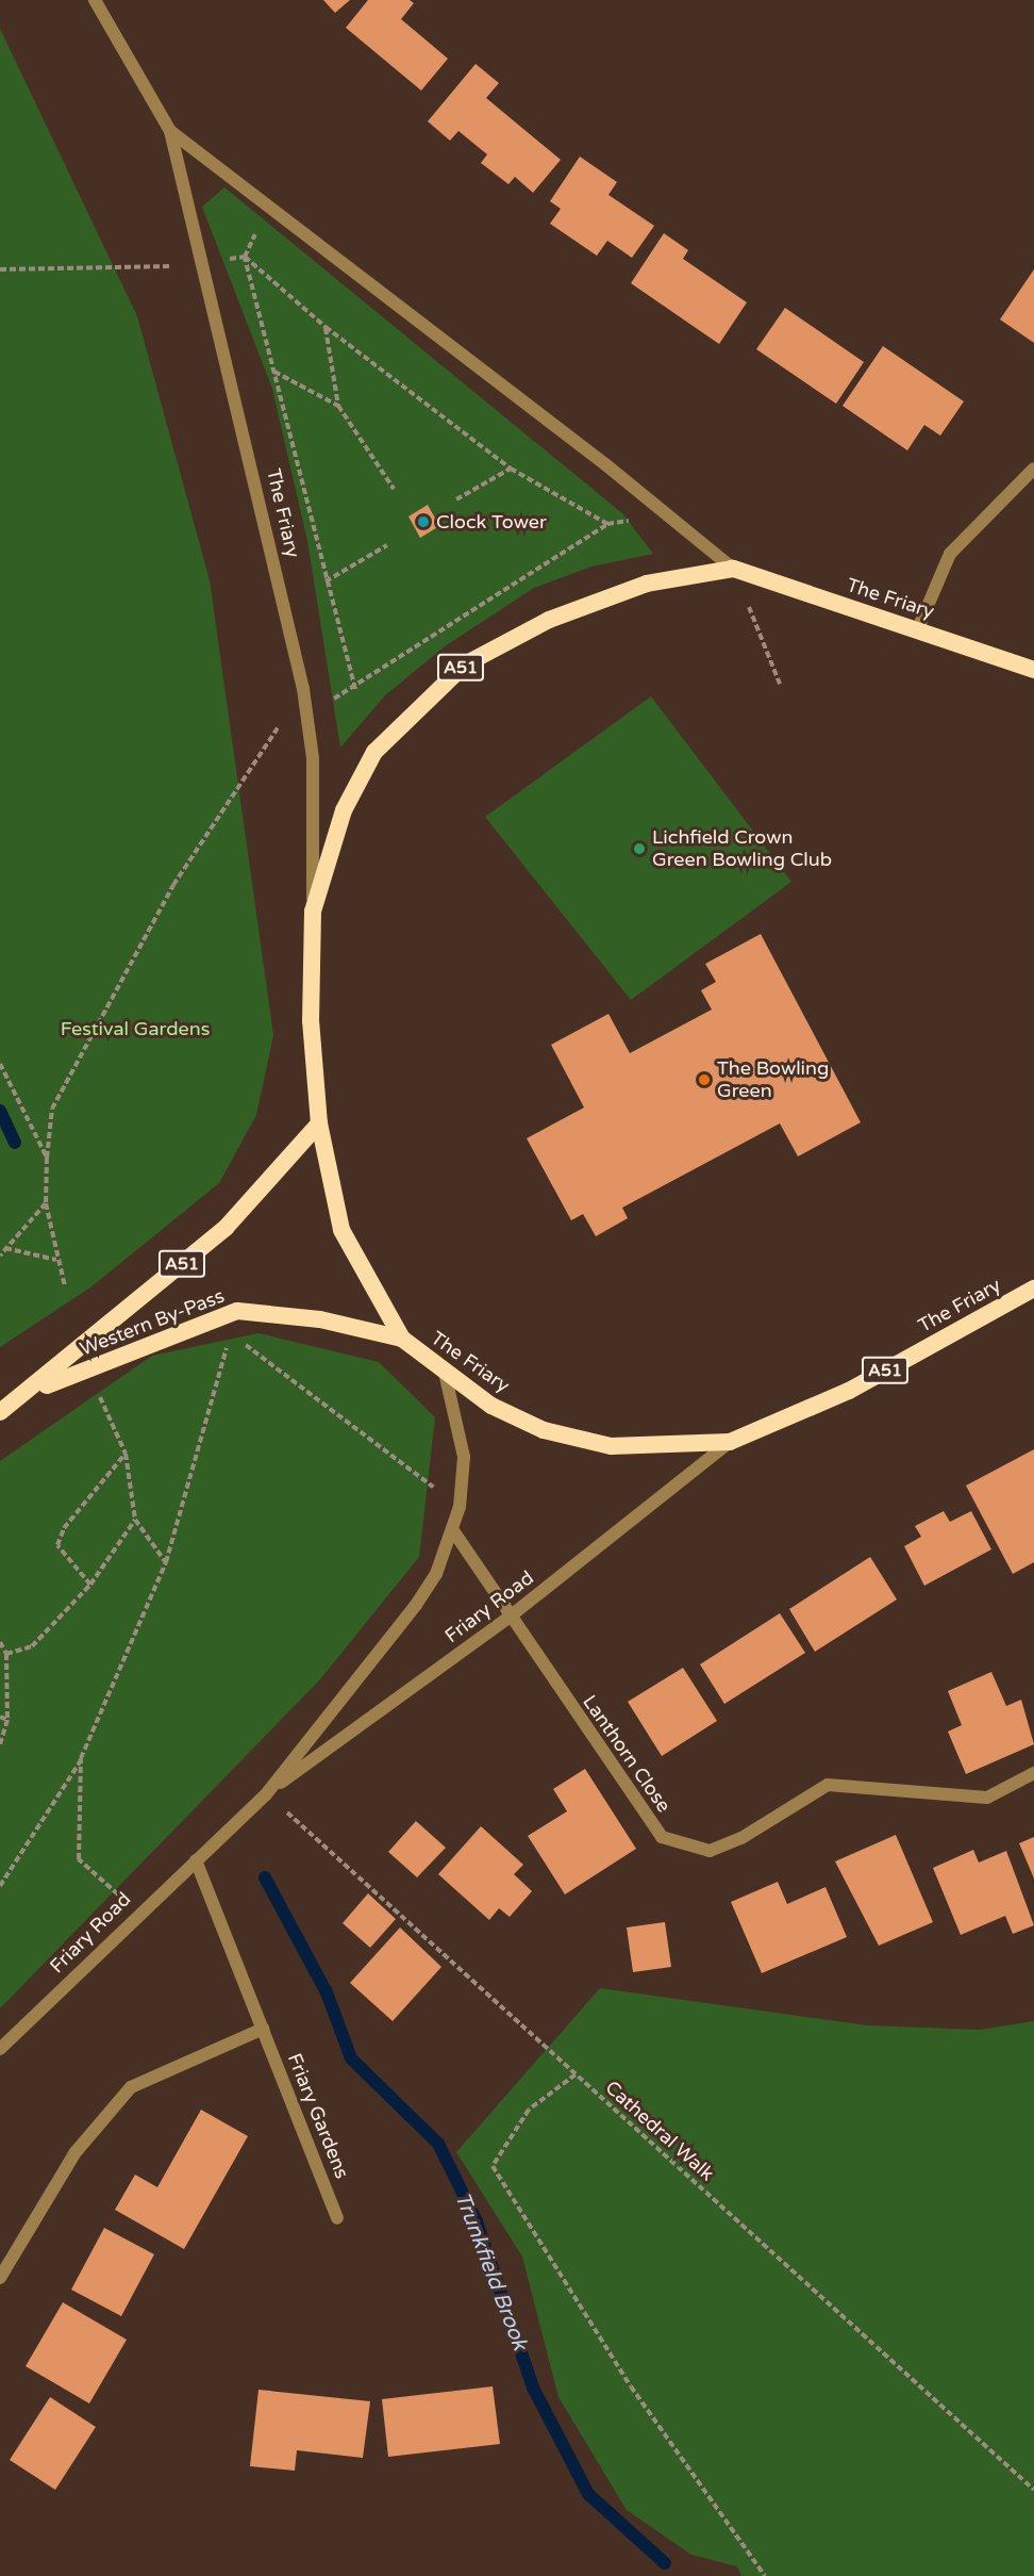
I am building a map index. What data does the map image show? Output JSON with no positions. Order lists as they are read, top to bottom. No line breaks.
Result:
{"streets":{"highway":["The Friary","A51","Western By-Pass"],"street":["Friary Road","Lanthorn Close","Friary Gardens"],"path":["Cathedral Walk"]},"crossings":[["The Friary","Western By-Pass"],["The Friary","Friary Road"],["Friary Road","Lanthorn Close"],["Friary Road","Friary Gardens"],["Friary Road","Cathedral Walk"]],"water":["Trunkfield Brook"],"parks":["Festival Gardens"],"places":["Clock Tower","Lichfield Crown Green Bowling Club","The Bowling Green"]}
